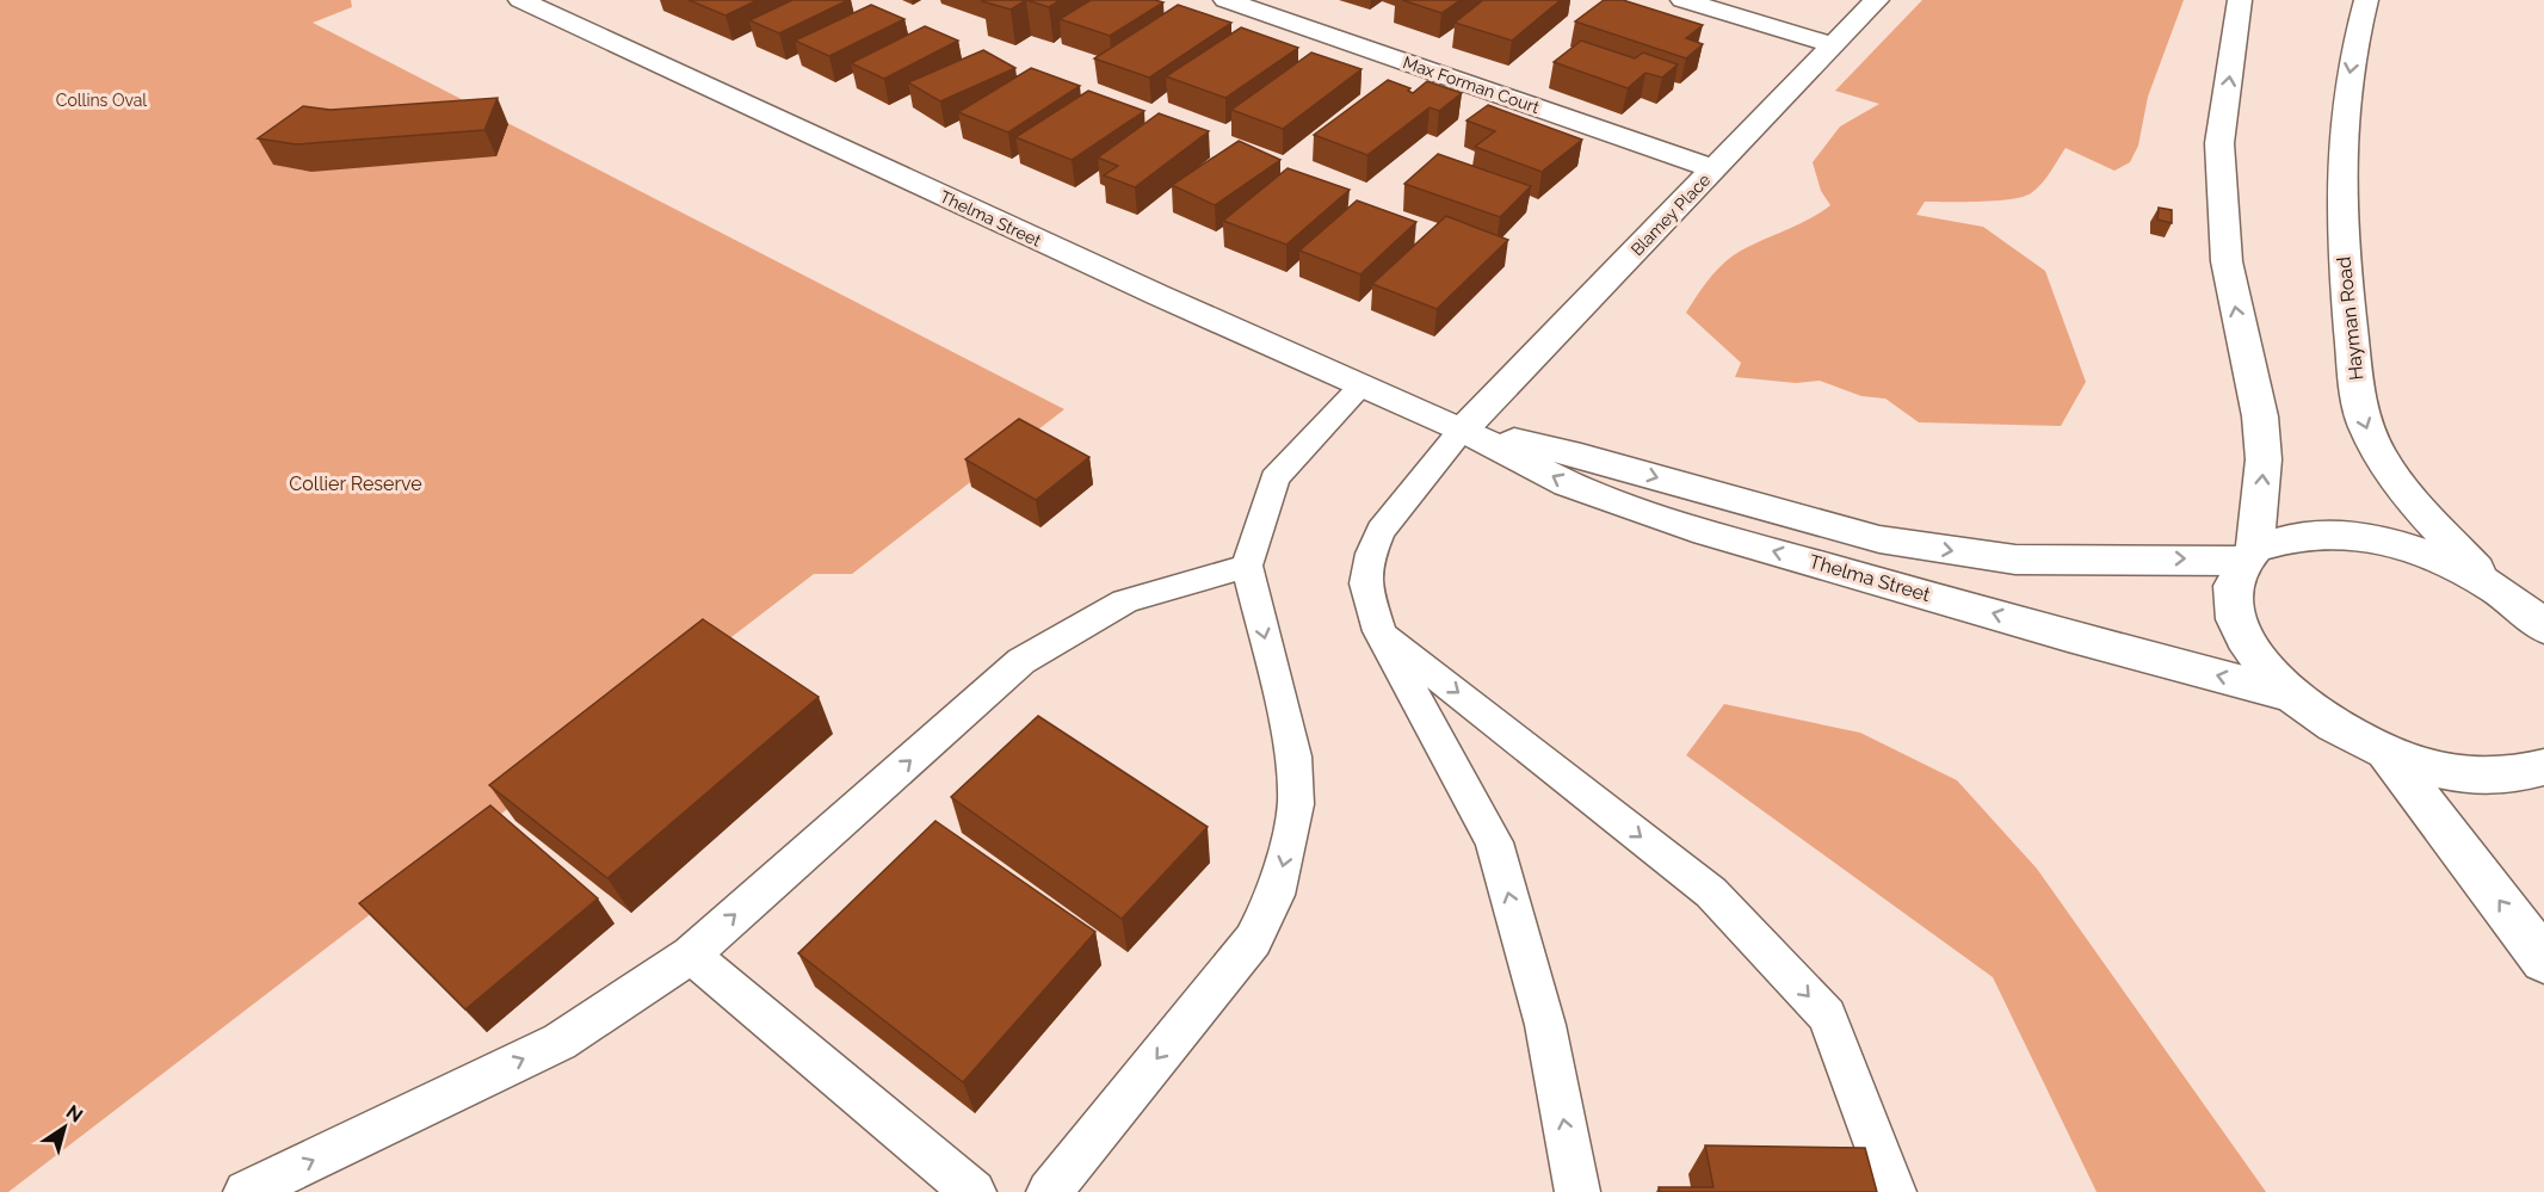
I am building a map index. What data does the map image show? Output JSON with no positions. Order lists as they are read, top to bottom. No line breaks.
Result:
{"streets":{"main road":["Max Forman Court","Blamey Place","Thelma Street","Hayman Road"]},"crossings":[["Max Forman Court","Blamey Place"],["Blamey Place","Thelma Street"],["Thelma Street","Hayman Road"]],"parks":["Collins Oval","Collier Reserve"],"north":"top right"}
